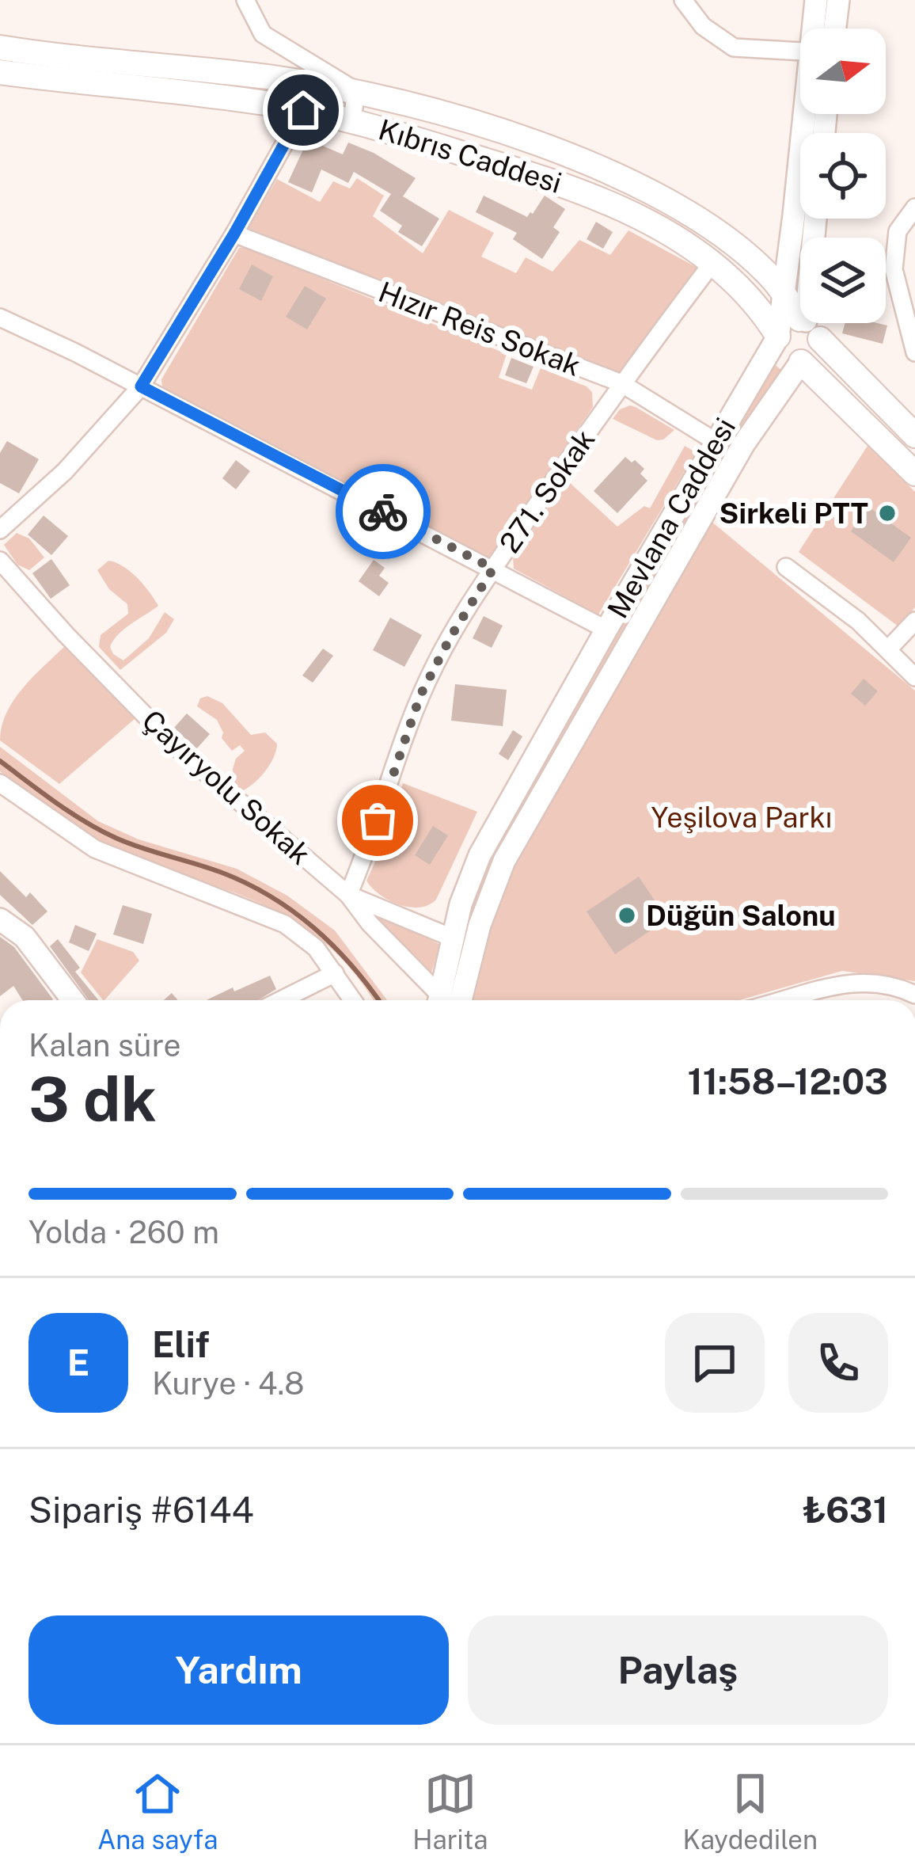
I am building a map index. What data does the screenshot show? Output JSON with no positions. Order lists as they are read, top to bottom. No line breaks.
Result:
{"streets":{"main road":["Kıbrıs Caddesi"],"street":["Hızır Reis Sokak","271. Sokak","Mevlana Caddesi","Çayıryolu Sokak"]},"crossings":[["Kıbrıs Caddesi","271. Sokak"],["Kıbrıs Caddesi","Mevlana Caddesi"],["Hızır Reis Sokak","271. Sokak"],["Hızır Reis Sokak","Mevlana Caddesi"],["271. Sokak","Çayıryolu Sokak"]],"parks":["Yeşilova Parkı"],"places":["Sirkeli PTT","Düğün Salonu"],"north":"right","page":{"heading":["3 dk","Kalan süre","11:58–12:03"],"panel":["Elif","Kurye · 4.8","Sipariş #6144","₺631"],"bar":"Yolda · 260 m","round":"E","buttons":["Yardım","Paylaş"],"tabs":["Ana sayfa","Harita","Kaydedilen"]}}
